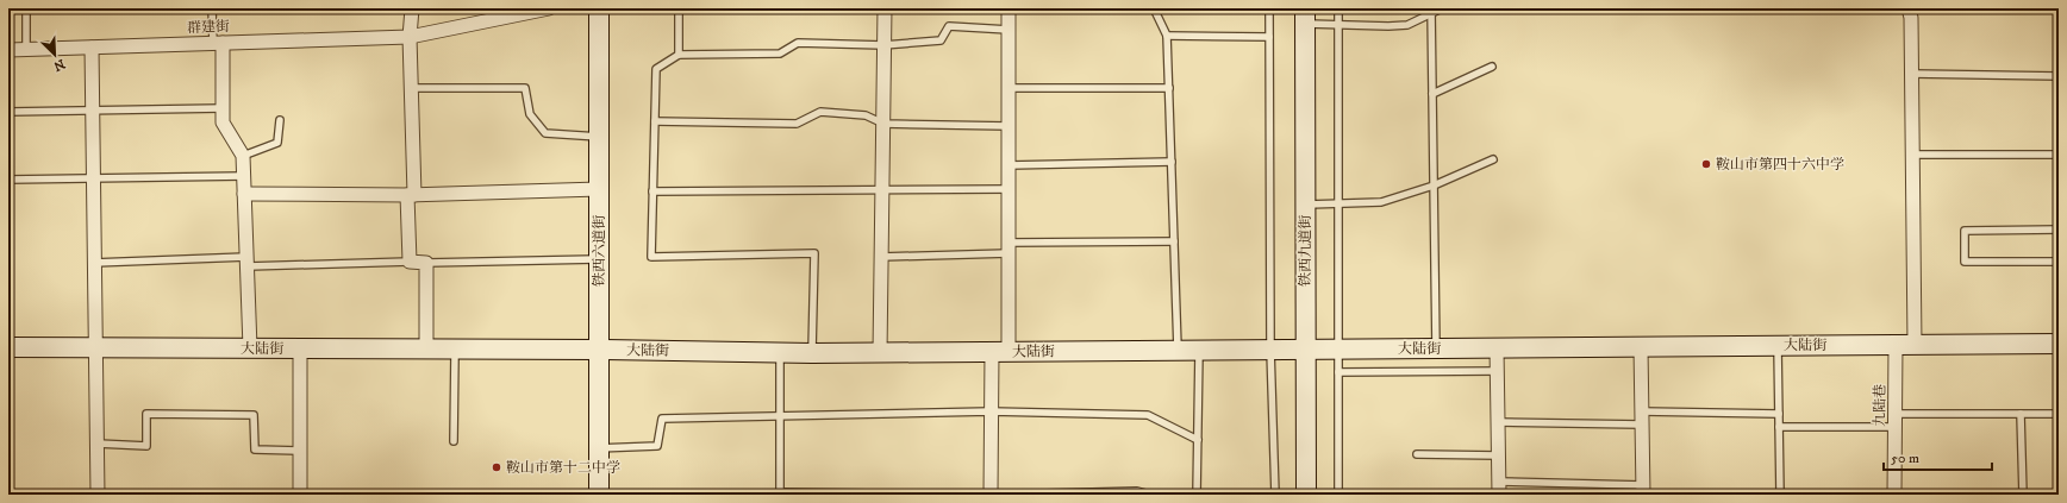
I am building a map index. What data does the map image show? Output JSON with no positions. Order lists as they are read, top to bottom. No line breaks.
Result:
{"streets":{"street":["群建街","铁西六道街","铁西九道街","大陆街","九陆巷"]},"crossings":[["铁西六道街","大陆街"],["铁西九道街","大陆街"],["大陆街","九陆巷"]],"places":["鞍山市第四十六中学","鞍山市第十二中学"],"scale_bar":"50 m","north":"bottom right"}
